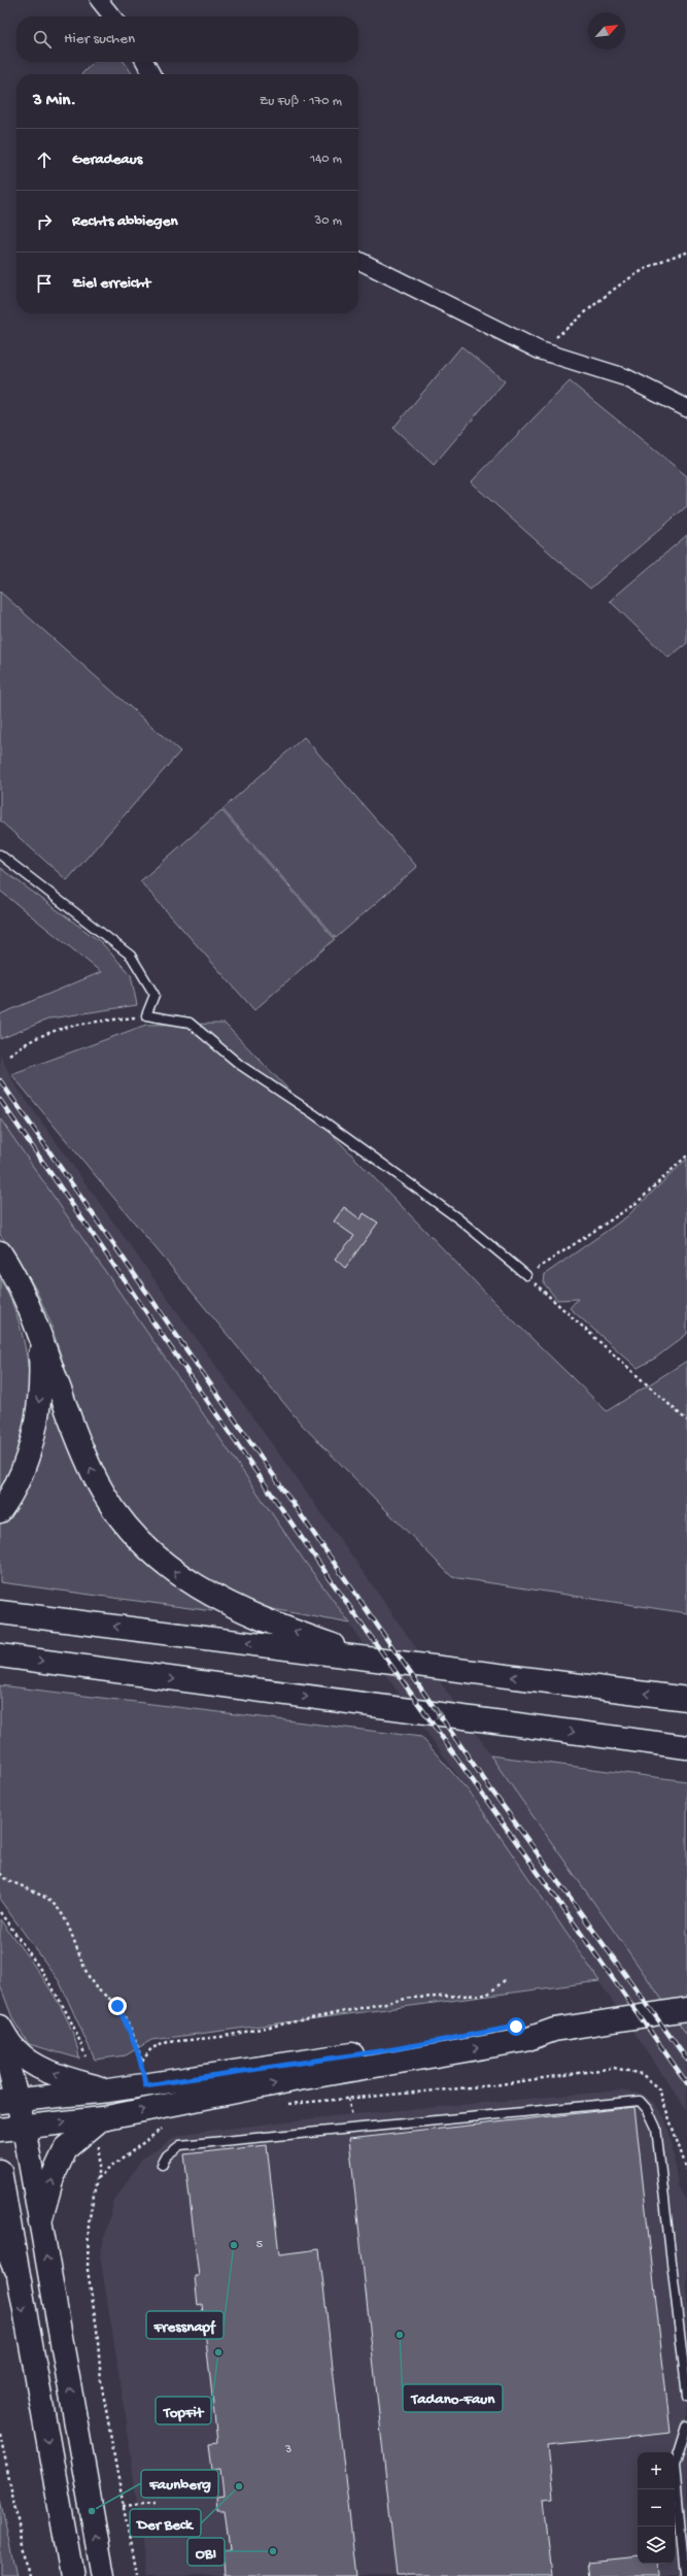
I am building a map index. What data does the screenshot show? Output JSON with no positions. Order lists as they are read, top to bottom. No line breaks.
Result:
{"places":["Fressnapf","Tadano-Faun","TopFit","Der Beck","Faunberg","OBI"],"house_numbers":["5","3"],"north":"top right","page":{"search":"Hier suchen","heading":["3 Min.","Zu Fuß · 170 m"],"list":[["Geradeaus","140 m"],["Rechts abbiegen","30 m"],"Ziel erreicht"],"map_buttons":["+","−"]}}
